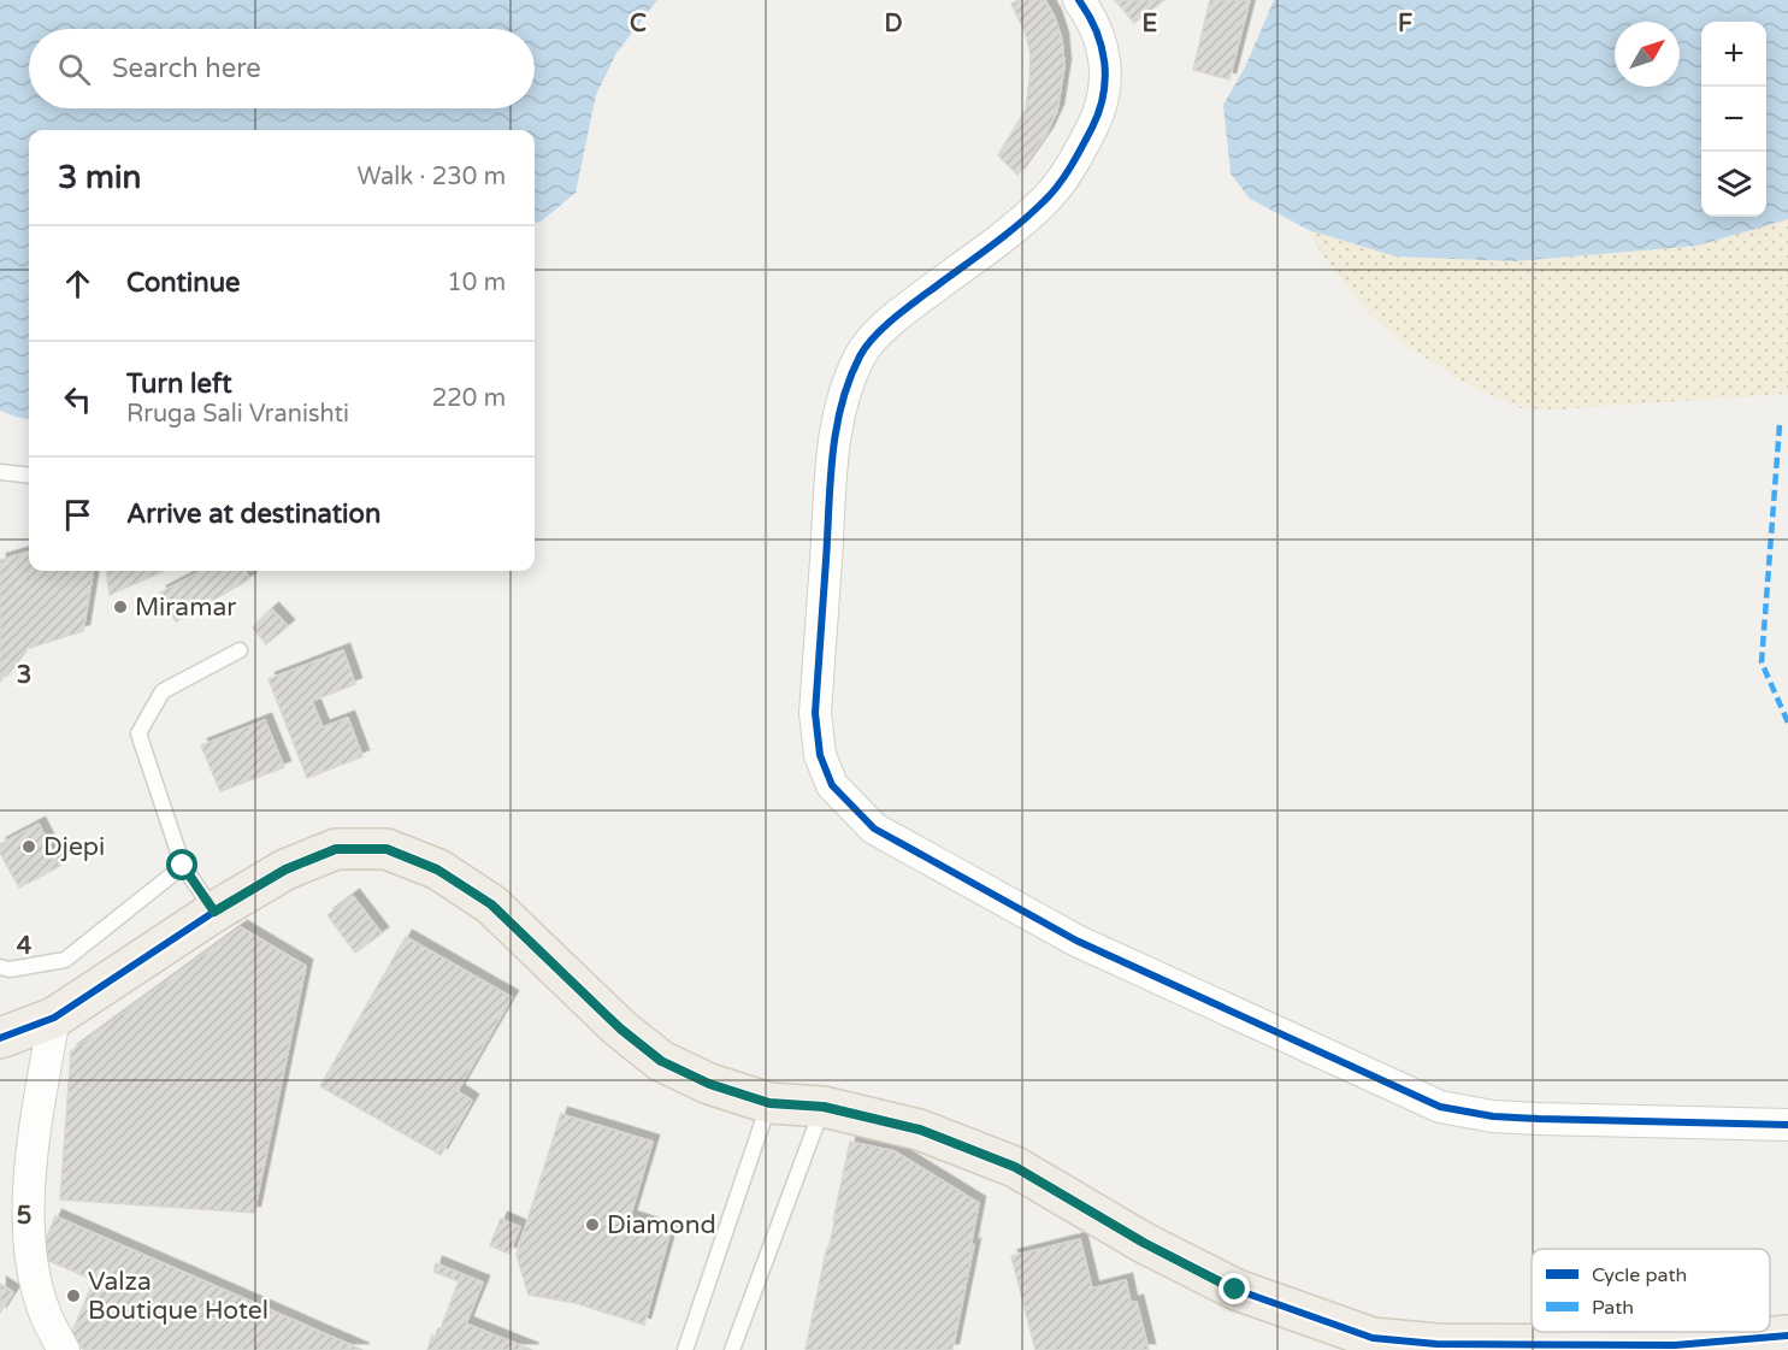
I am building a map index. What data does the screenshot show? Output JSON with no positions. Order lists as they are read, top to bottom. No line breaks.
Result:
{"places":["Miramar","Djepi","Diamond","Valza Boutique Hotel"],"legend":["Cycle path","Path"],"north":"top right","page":{"map_buttons":["+","−"],"search":"Search here","heading":["3 min","Walk · 230 m"],"list":[["Continue","10 m"],["Turn left","Rruga Sali Vranishti","220 m"],"Arrive at destination"]},"grid":{"columns":["C","D","E","F"],"rows":["3","4","5"]}}
